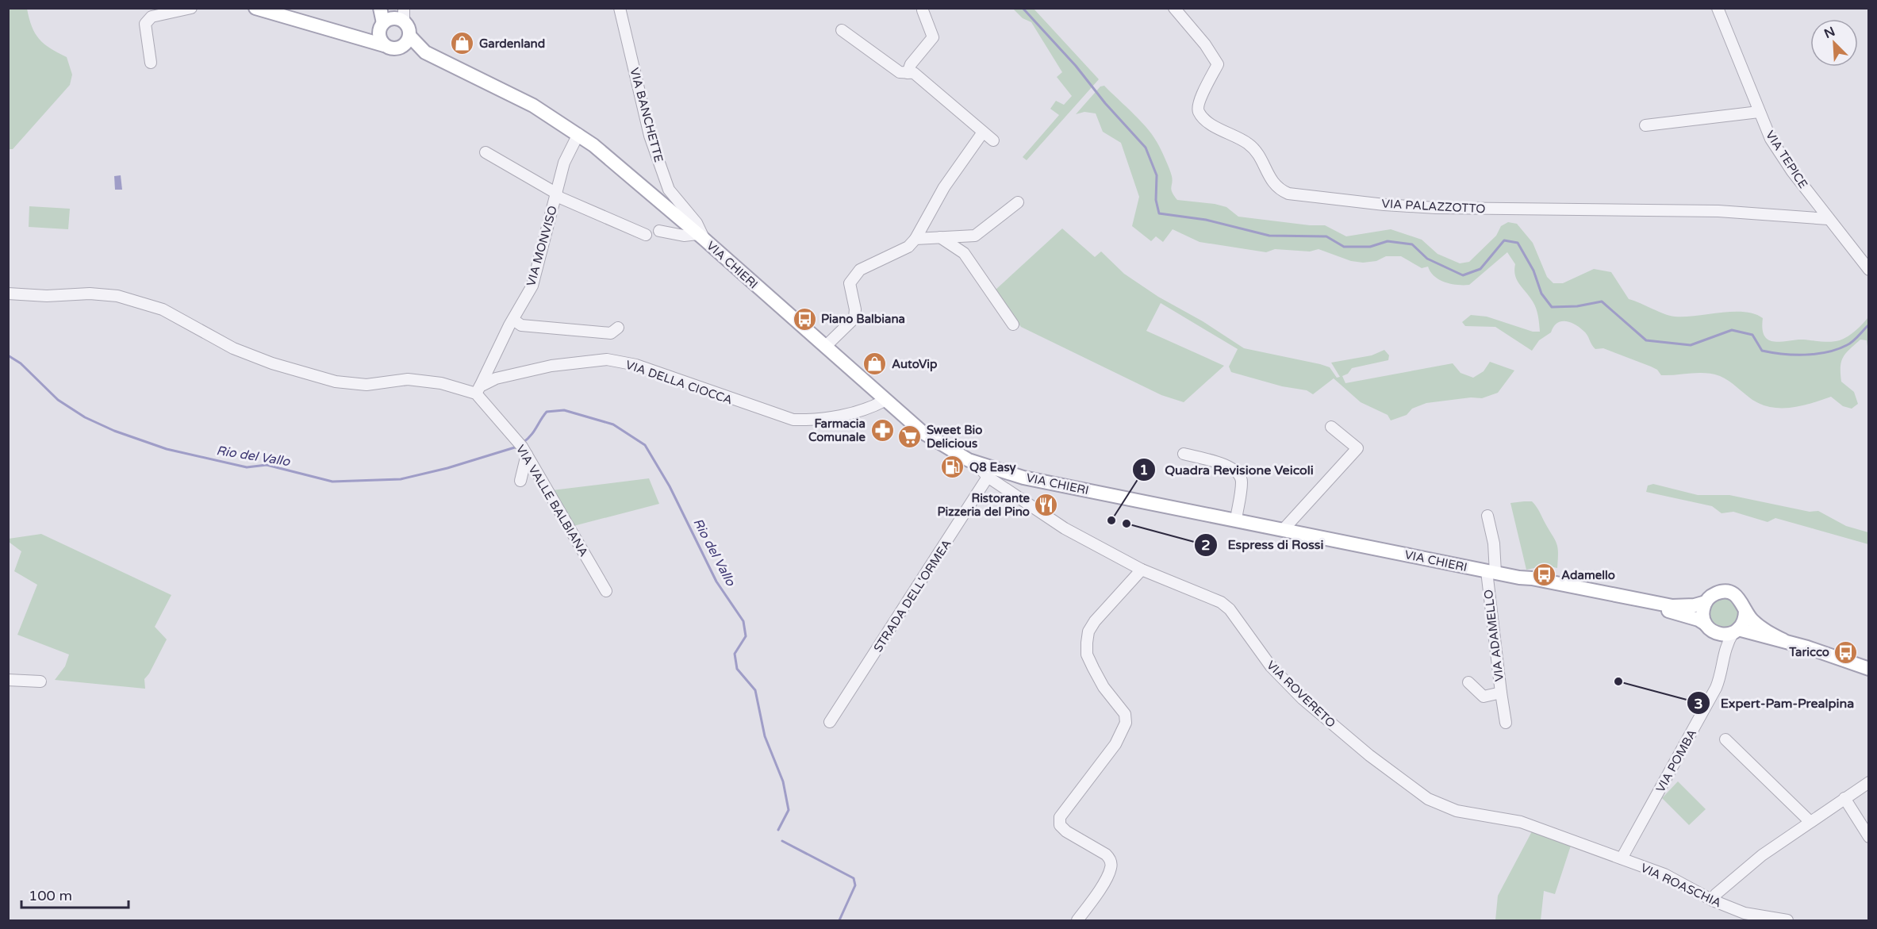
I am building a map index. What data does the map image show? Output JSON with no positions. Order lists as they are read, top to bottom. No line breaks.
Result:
{"streets":{"main road":["VIA CHIERI"],"street":["VIA BANCHETTE","VIA TEPICE","VIA PALAZZOTTO","VIA MONVISO","VIA DELLA CIOCCA","VIA VALLE BALBIANA","STRADA DELL'ORMEA","VIA ADAMELLO","VIA ROVERETO","VIA POMBA","VIA ROASCHIA"]},"crossings":[["VIA BANCHETTE","VIA CHIERI"],["VIA TEPICE","VIA PALAZZOTTO"],["VIA MONVISO","VIA CHIERI"],["VIA MONVISO","VIA DELLA CIOCCA"],["VIA MONVISO","VIA VALLE BALBIANA"],["VIA CHIERI","VIA DELLA CIOCCA"],["VIA CHIERI","STRADA DELL'ORMEA"],["VIA CHIERI","VIA ADAMELLO"],["VIA CHIERI","VIA ROVERETO"],["VIA CHIERI","VIA POMBA"],["VIA DELLA CIOCCA","VIA VALLE BALBIANA"],["STRADA DELL'ORMEA","VIA ROVERETO"],["VIA ROVERETO","VIA ROASCHIA"],["VIA POMBA","VIA ROASCHIA"]],"water":["Rio del Vallo"],"places":{"shop":["Gardenland","AutoVip"],"bus stop":["Piano Balbiana","Adamello","Taricco"],"pharmacy":["Farmacia Comunale"],"supermarket":["Sweet Bio Delicious"],"fuel station":["Q8 Easy"],"restaurant":["Ristorante Pizzeria del Pino"],"other":["Quadra Revisione Veicoli","Espress di Rossi","Expert-Pam-Prealpina"]},"scale_bar":"100 m","north":"top left"}
